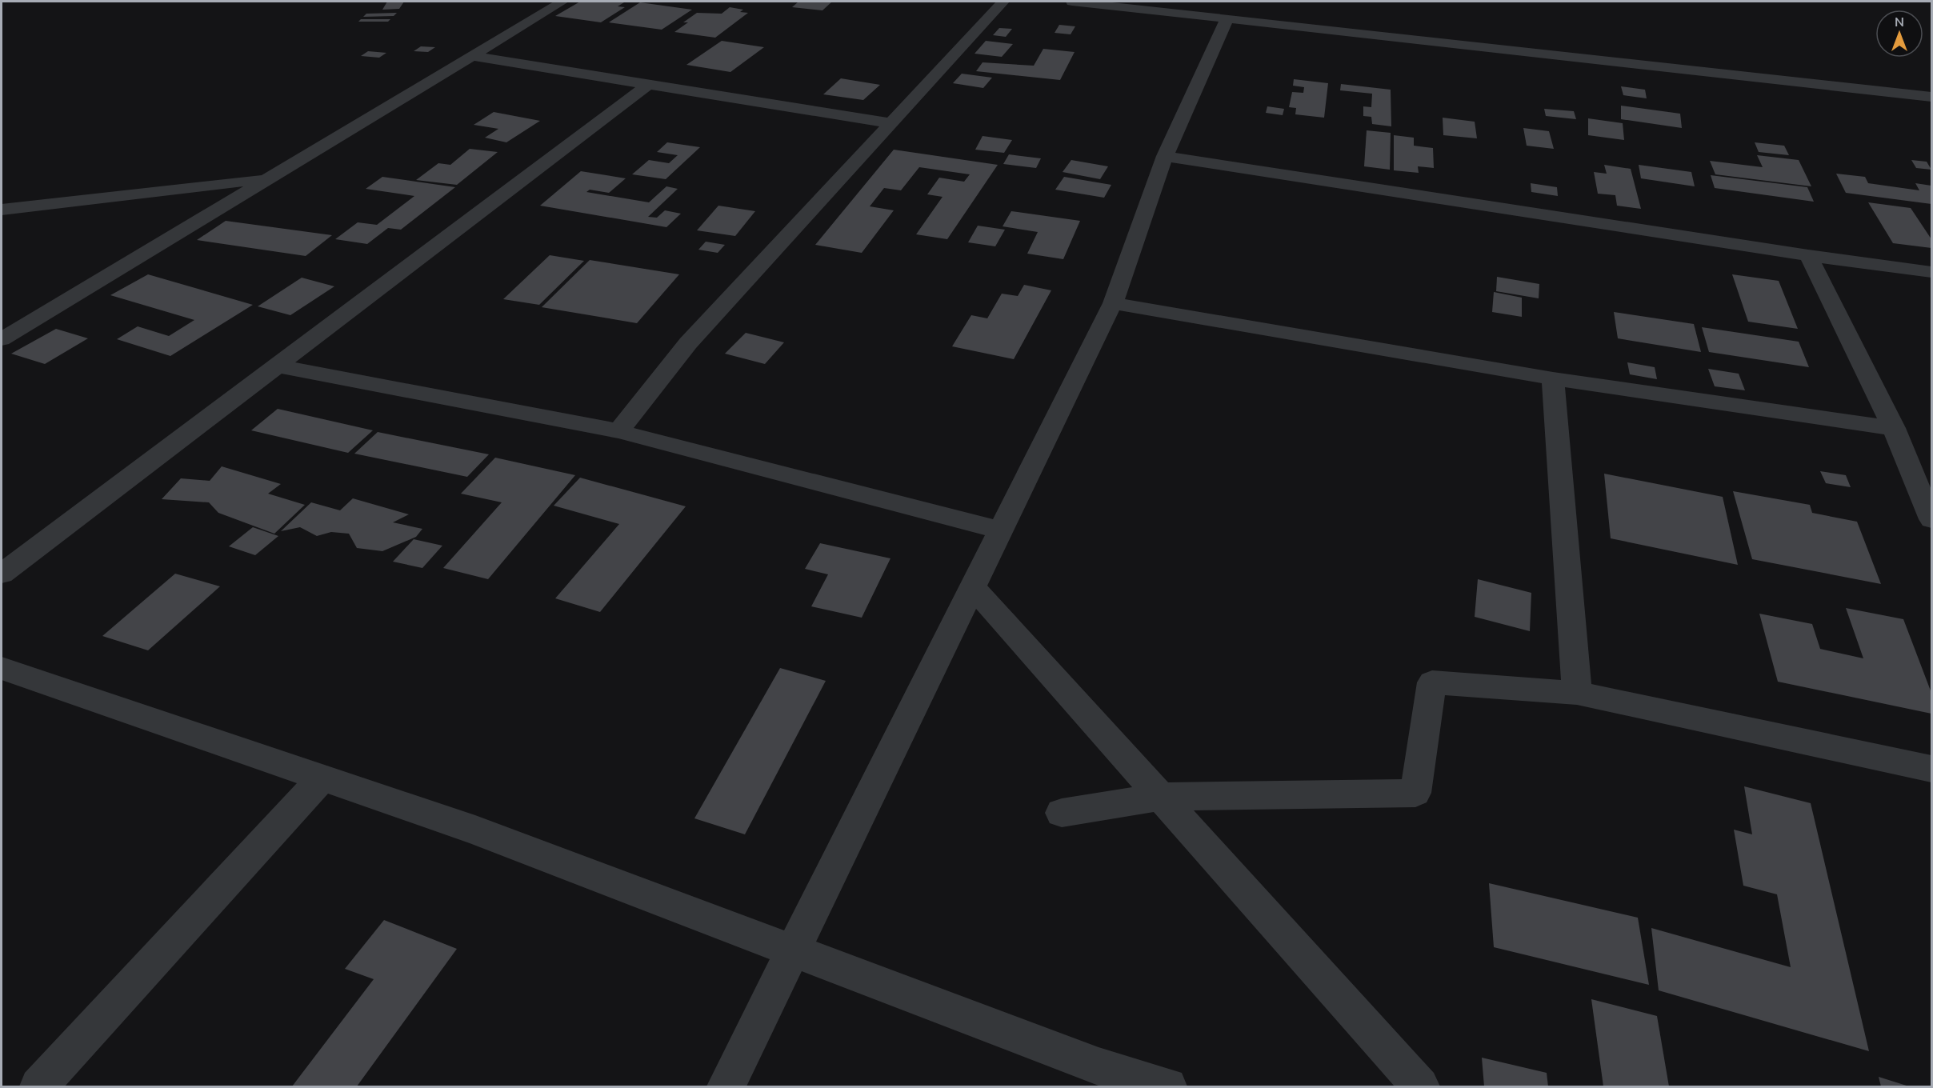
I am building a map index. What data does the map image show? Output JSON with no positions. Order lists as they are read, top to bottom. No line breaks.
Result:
{"north":"top"}
